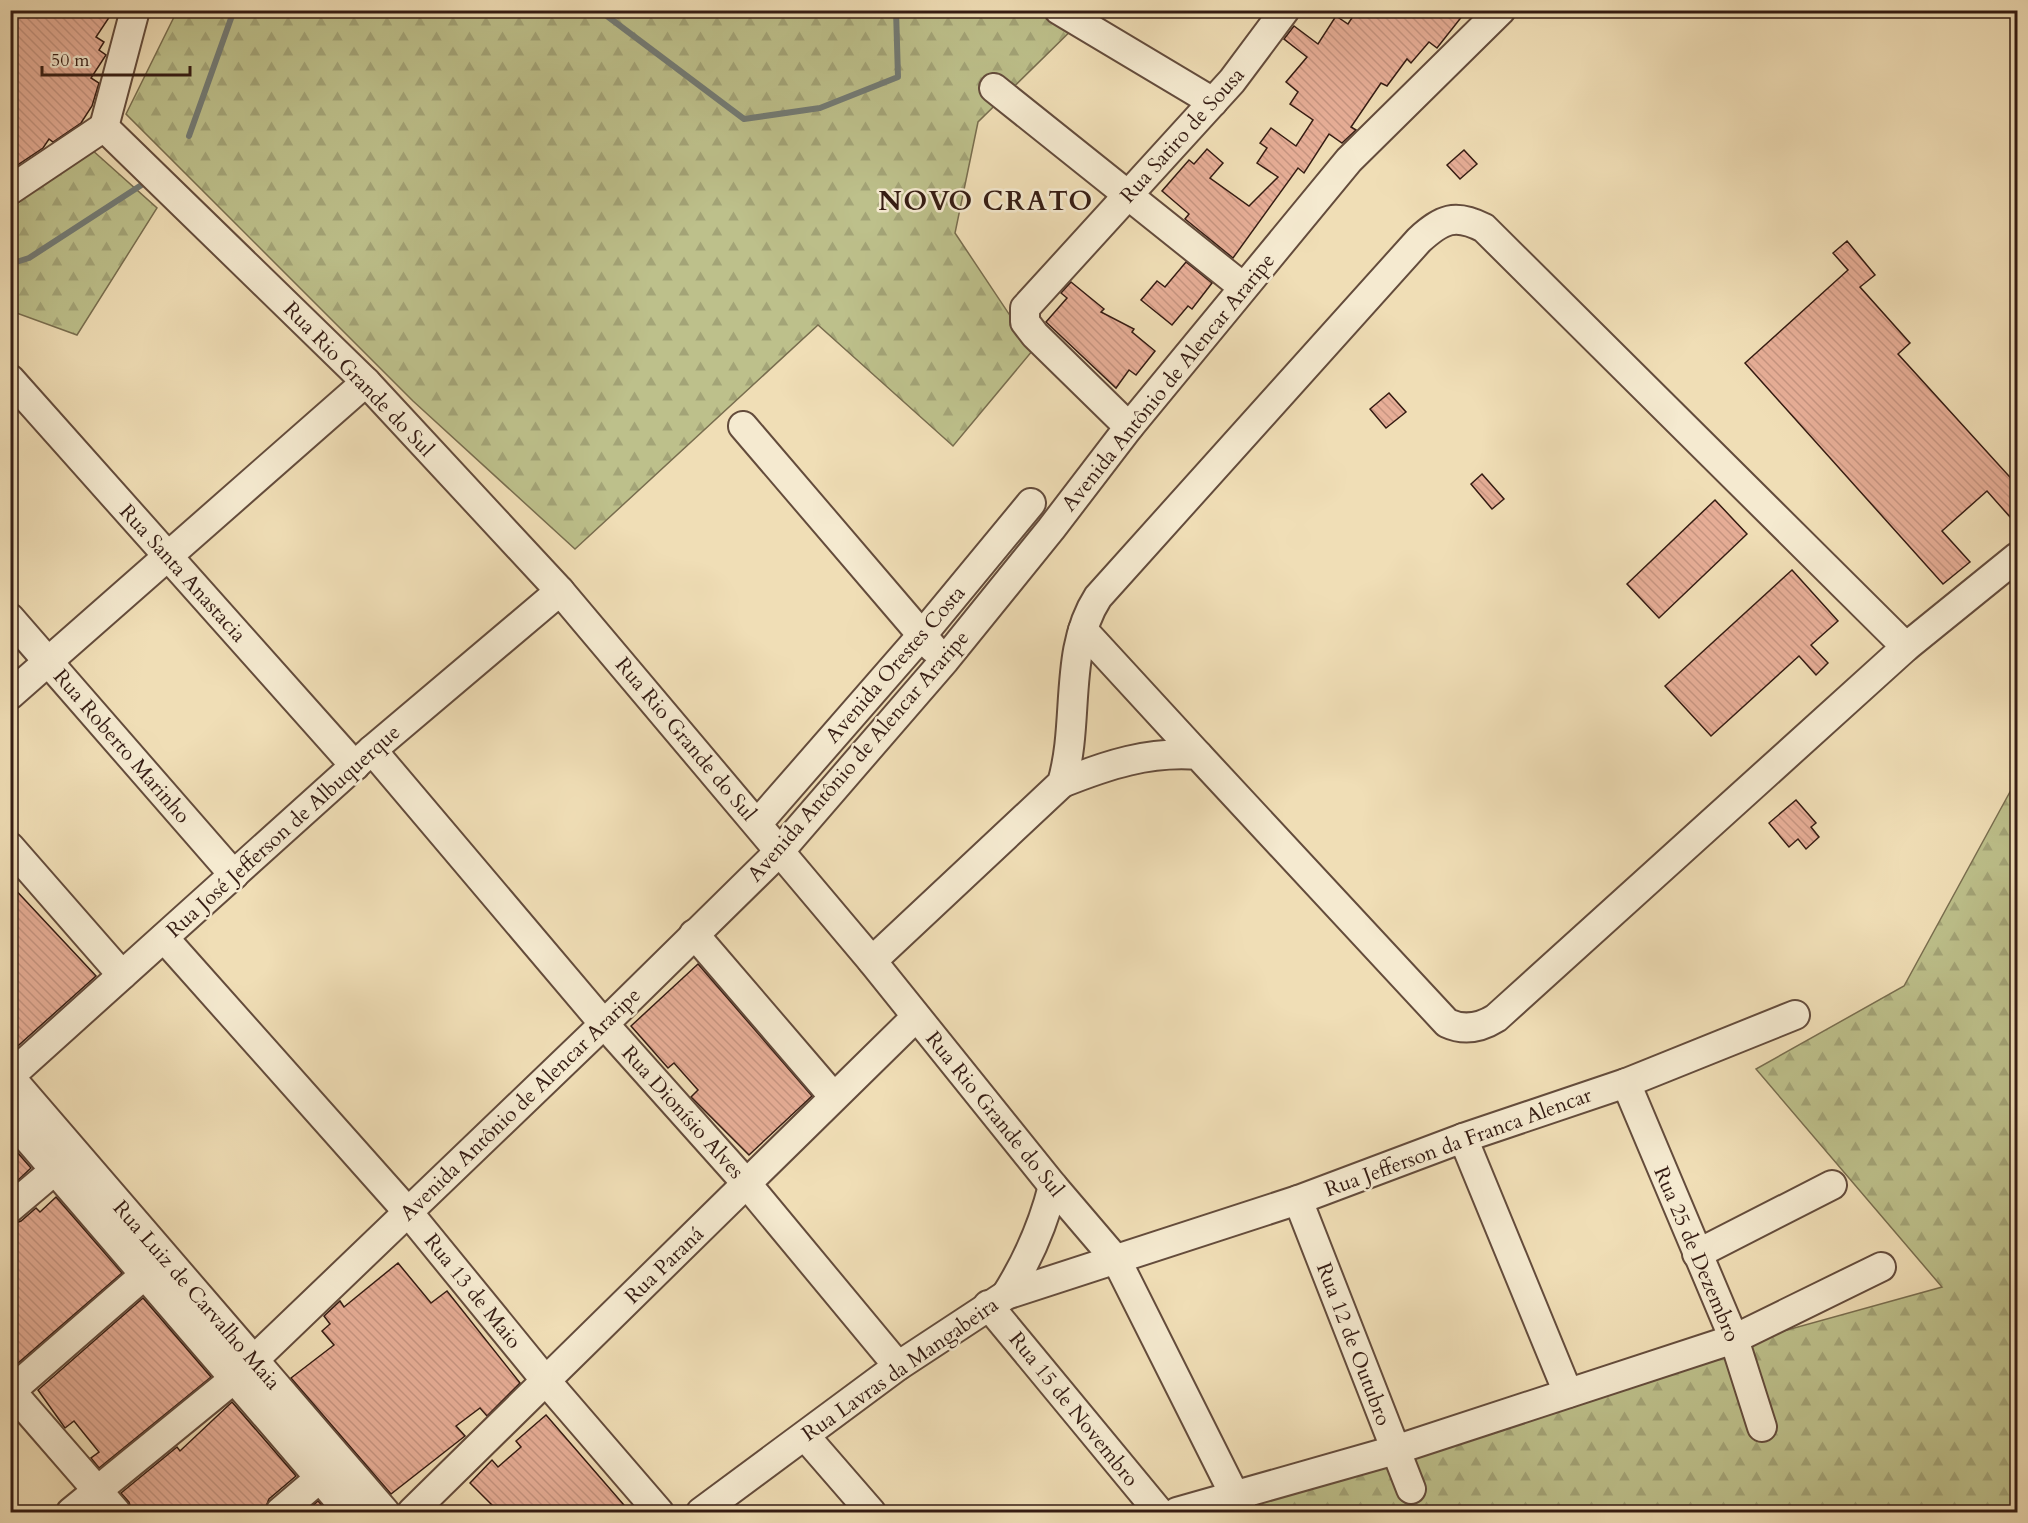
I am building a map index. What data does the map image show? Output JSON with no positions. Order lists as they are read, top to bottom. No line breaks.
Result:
{"streets":{"street":["Rua Satiro de Sousa","Rua Rio Grande do Sul","Avenida Antônio de Alencar Araripe","Rua Santa Anastacia","Avenida Orestes Costa","Rua Roberto Marinho","Rua José Jefferson de Albuquerque","Rua Dionísio Alves","Rua Jefferson da Franca Alencar","Rua 25 de Dezembro","Rua Paraná","Rua 13 de Maio","Rua Luiz de Carvalho Maia","Rua 12 de Outubro","Rua Lavras da Mangabeira","Rua 15 de Novembro"]},"crossings":[["Rua Satiro de Sousa","Avenida Antônio de Alencar Araripe"],["Rua Rio Grande do Sul","Avenida Antônio de Alencar Araripe"],["Rua Rio Grande do Sul","Avenida Orestes Costa"],["Rua Rio Grande do Sul","Rua José Jefferson de Albuquerque"],["Rua Rio Grande do Sul","Rua Jefferson da Franca Alencar"],["Rua Rio Grande do Sul","Rua Paraná"],["Rua Rio Grande do Sul","Rua Lavras da Mangabeira"],["Avenida Antônio de Alencar Araripe","Rua Dionísio Alves"],["Avenida Antônio de Alencar Araripe","Rua 13 de Maio"],["Avenida Antônio de Alencar Araripe","Rua Luiz de Carvalho Maia"],["Rua Santa Anastacia","Rua José Jefferson de Albuquerque"],["Rua Santa Anastacia","Rua Dionísio Alves"],["Rua Roberto Marinho","Rua José Jefferson de Albuquerque"],["Rua José Jefferson de Albuquerque","Rua Dionísio Alves"],["Rua José Jefferson de Albuquerque","Rua 13 de Maio"],["Rua José Jefferson de Albuquerque","Rua Luiz de Carvalho Maia"],["Rua Dionísio Alves","Rua Paraná"],["Rua Dionísio Alves","Rua Lavras da Mangabeira"],["Rua Jefferson da Franca Alencar","Rua 25 de Dezembro"],["Rua Jefferson da Franca Alencar","Rua 12 de Outubro"],["Rua Jefferson da Franca Alencar","Rua Lavras da Mangabeira"],["Rua Paraná","Rua 13 de Maio"],["Rua Lavras da Mangabeira","Rua 15 de Novembro"]],"districts":["NOVO CRATO"],"scale_bar":"50 m"}
